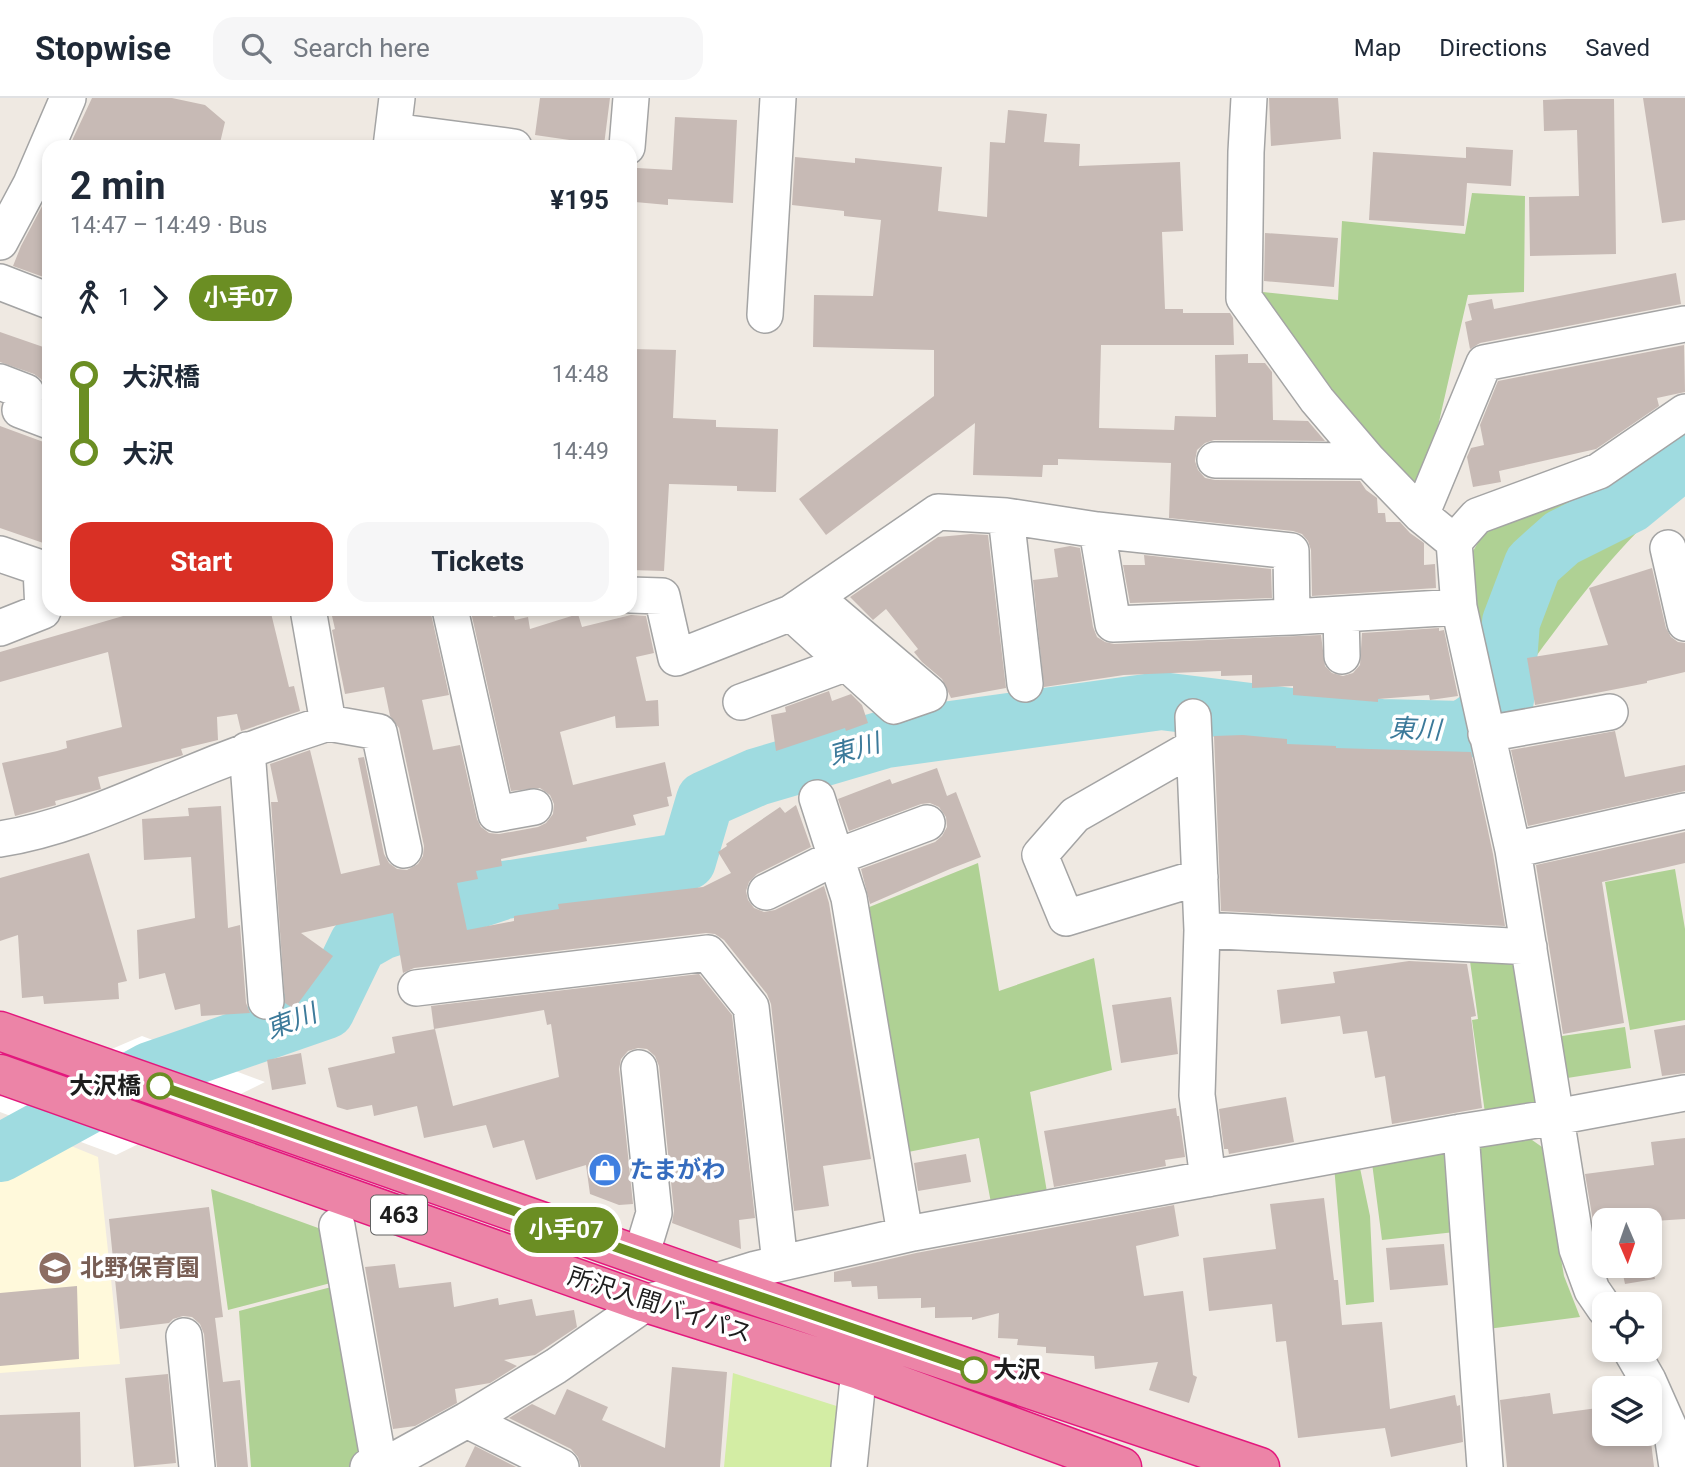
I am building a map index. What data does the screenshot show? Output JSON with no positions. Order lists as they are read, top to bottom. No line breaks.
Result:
{"streets":{"highway":["463","所沢入間バイパス"]},"water":["東川"],"places":{"other":["大沢橋","大沢"],"shop":["たまがわ"],"school or university":["北野保育園"]},"lines":["bus line 小手07"],"north":"bottom","page":{"header":"Stopwise","search":"Search here","nav":["Map","Directions","Saved"],"on_map":"小手07","heading":["2 min","14:47 – 14:49 · Bus","¥195"],"legs":["1","小手07"],"list":[{"name":"大沢橋","value":"14:48"},{"name":"大沢","value":"14:49"}],"buttons":["Start","Tickets"]}}
